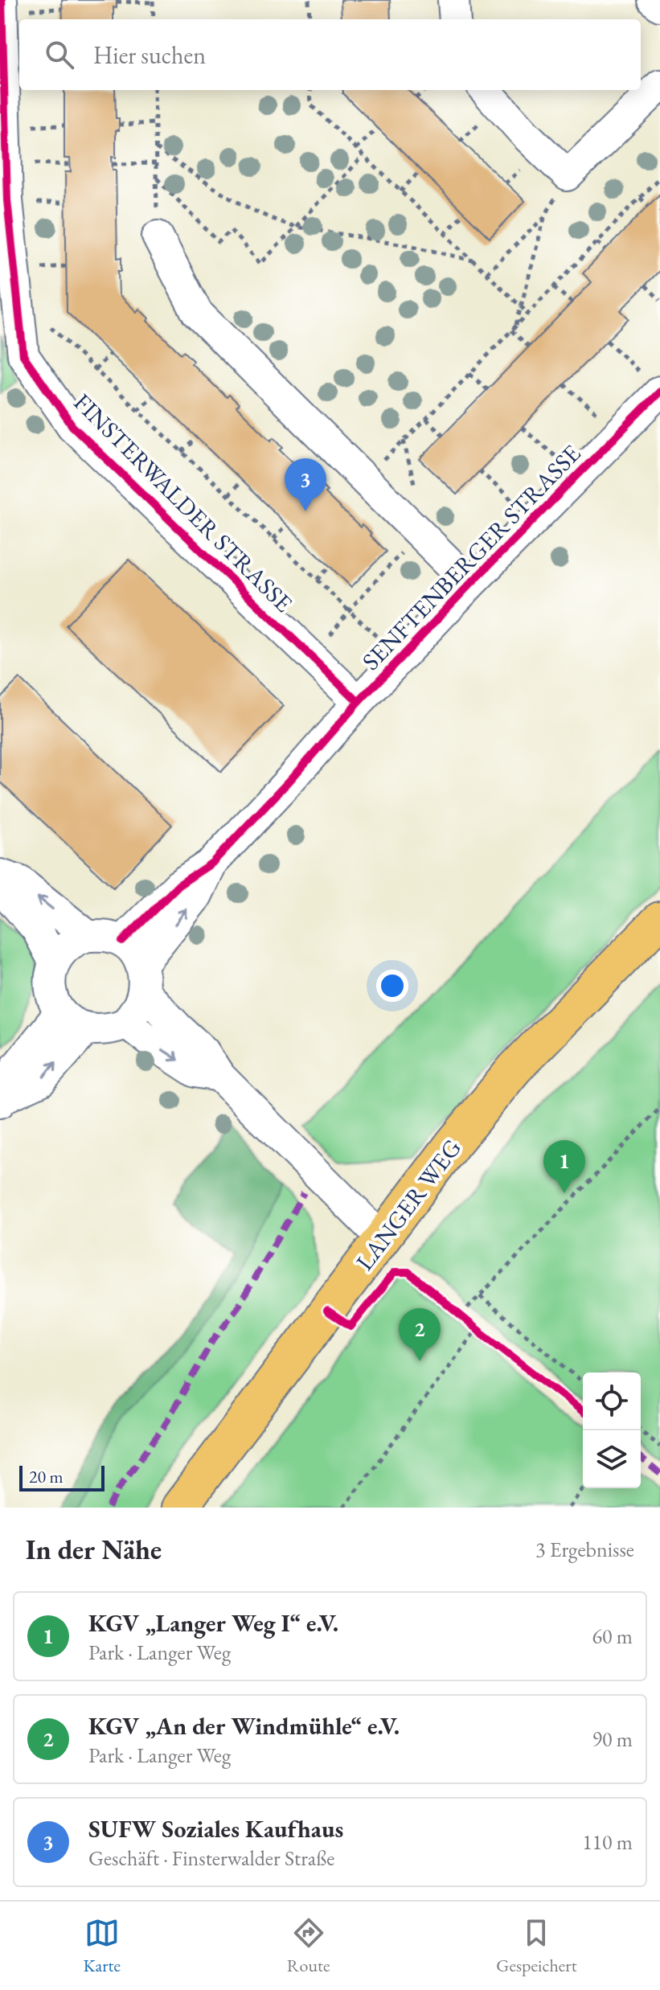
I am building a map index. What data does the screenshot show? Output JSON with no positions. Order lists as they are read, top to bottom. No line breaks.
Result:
{"streets":{"main road":["LANGER WEG"],"street":["FINSTERWALDER STRASSE","SENFTENBERGER STRASSE"]},"crossings":[["FINSTERWALDER STRASSE","SENFTENBERGER STRASSE"]],"scale_bar":"20 m","page":{"search":"Hier suchen","pins":["3","1","2"],"scale":"20 m","heading":["In der Nähe","3 Ergebnisse"],"list":[{"mark":"1","name":"KGV „Langer Weg I“ e.V.","note":"Park · Langer Weg","value":"60 m"},{"mark":"2","name":"KGV „An der Windmühle“ e.V.","note":"Park · Langer Weg","value":"90 m"},{"mark":"3","name":"SUFW Soziales Kaufhaus","note":"Geschäft · Finsterwalder Straße","value":"110 m"}],"nav":["Karte","Route","Gespeichert"]}}
